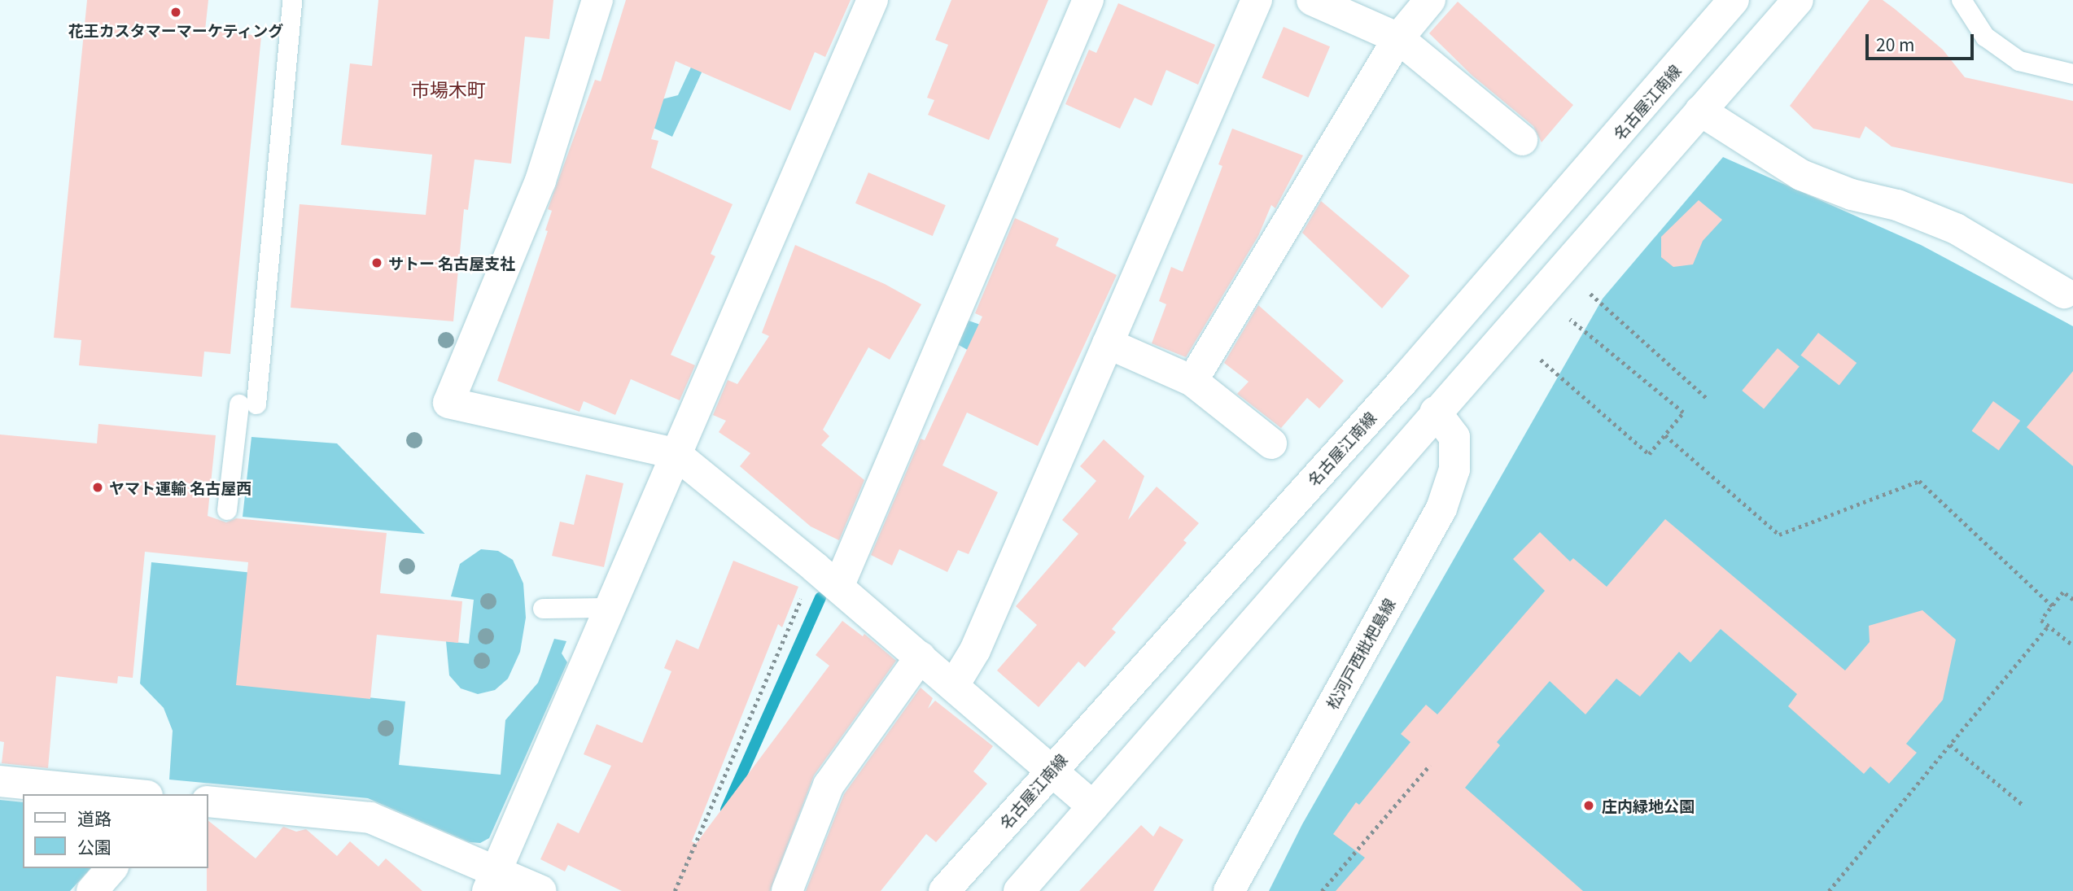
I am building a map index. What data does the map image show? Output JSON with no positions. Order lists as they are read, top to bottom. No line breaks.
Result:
{"streets":{"street":["名古屋江南線","松河戸西枇杷島線"]},"districts":["市場木町"],"places":["花王カスタマーマーケティング","サトー 名古屋支社","ヤマト運輸 名古屋西","庄内緑地公園"],"legend":["道路","公園"],"scale_bar":"20 m"}
